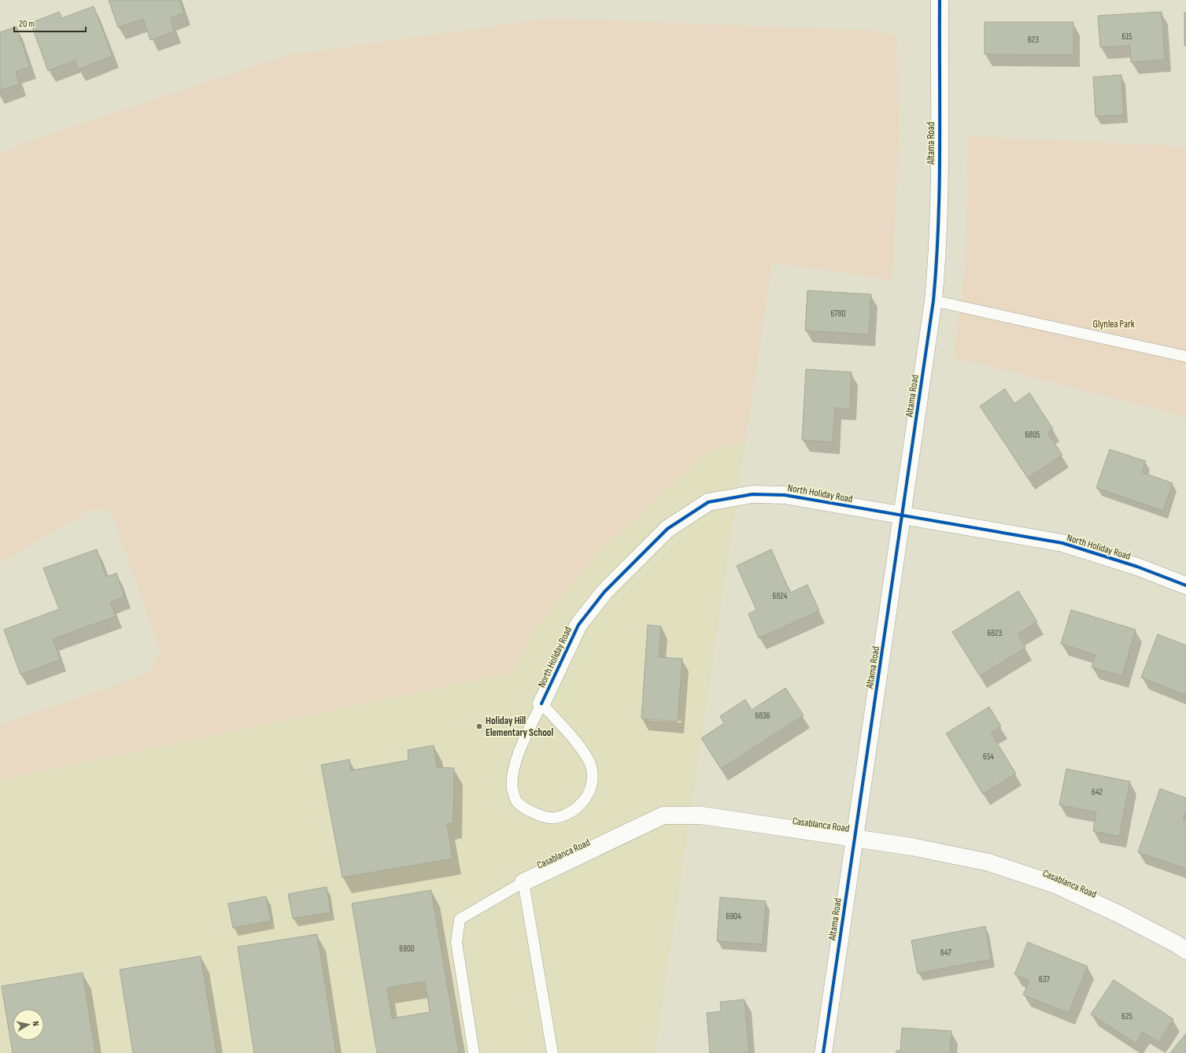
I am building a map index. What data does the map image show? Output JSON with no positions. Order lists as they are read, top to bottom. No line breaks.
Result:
{"streets":{"street":["Altama Road","North Holiday Road","Casablanca Road"]},"crossings":[["Altama Road","North Holiday Road"],["Altama Road","Casablanca Road"]],"parks":["Glynlea Park"],"places":["Holiday Hill Elementary School"],"house_numbers":["615","623","6780","6805","6824","6823","6836","654","642","6904","6900","647","637","625"],"scale_bar":"20 m","north":"right"}
